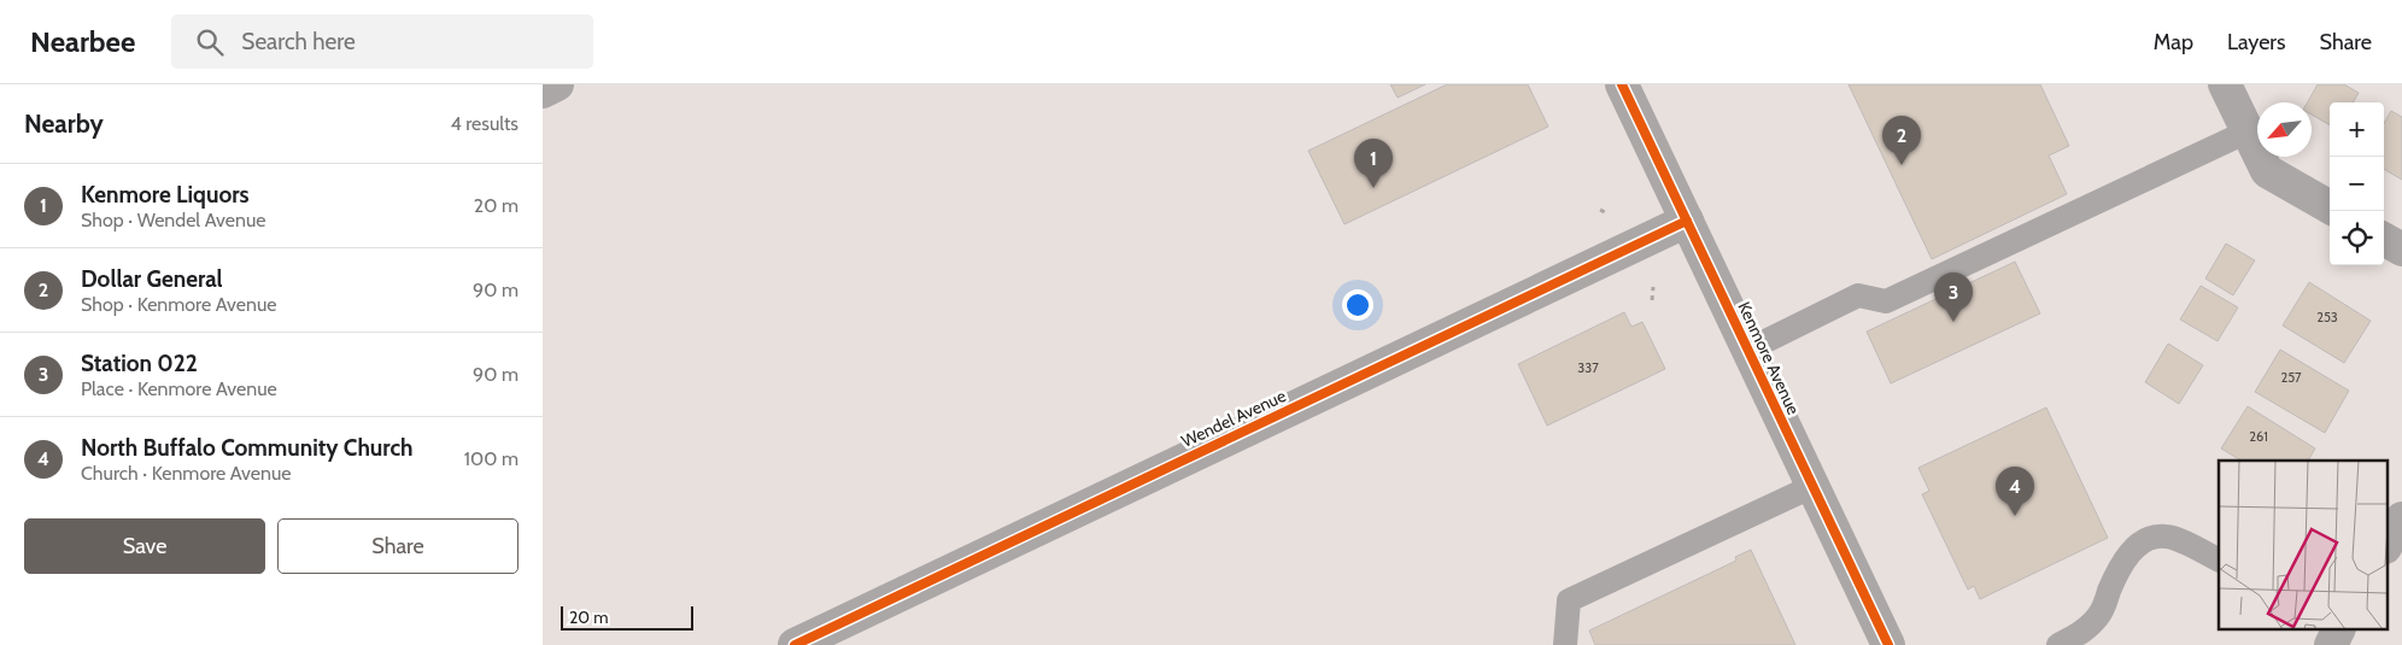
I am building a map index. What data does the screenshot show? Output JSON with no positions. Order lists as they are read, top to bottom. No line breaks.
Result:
{"streets":{"main road":["Kenmore Avenue"],"street":["Wendel Avenue"]},"crossings":[["Kenmore Avenue","Wendel Avenue"]],"house_numbers":["253","337","257","261"],"scale_bar":"20 m","north":"bottom left","page":{"header":"Nearbee","search":"Search here","nav":["Map","Layers","Share"],"heading":["Nearby","4 results"],"map_buttons":["+","−"],"pins":["2","1","3","4"],"list":[{"mark":"1","name":"Kenmore Liquors","note":"Shop · Wendel Avenue","value":"20 m"},{"mark":"2","name":"Dollar General","note":"Shop · Kenmore Avenue","value":"90 m"},{"mark":"3","name":"Station 022","note":"Place · Kenmore Avenue","value":"90 m"},{"mark":"4","name":"North Buffalo Community Church","note":"Church · Kenmore Avenue","value":"100 m"}],"buttons":["Save","Share"],"scale":"20 m"}}
